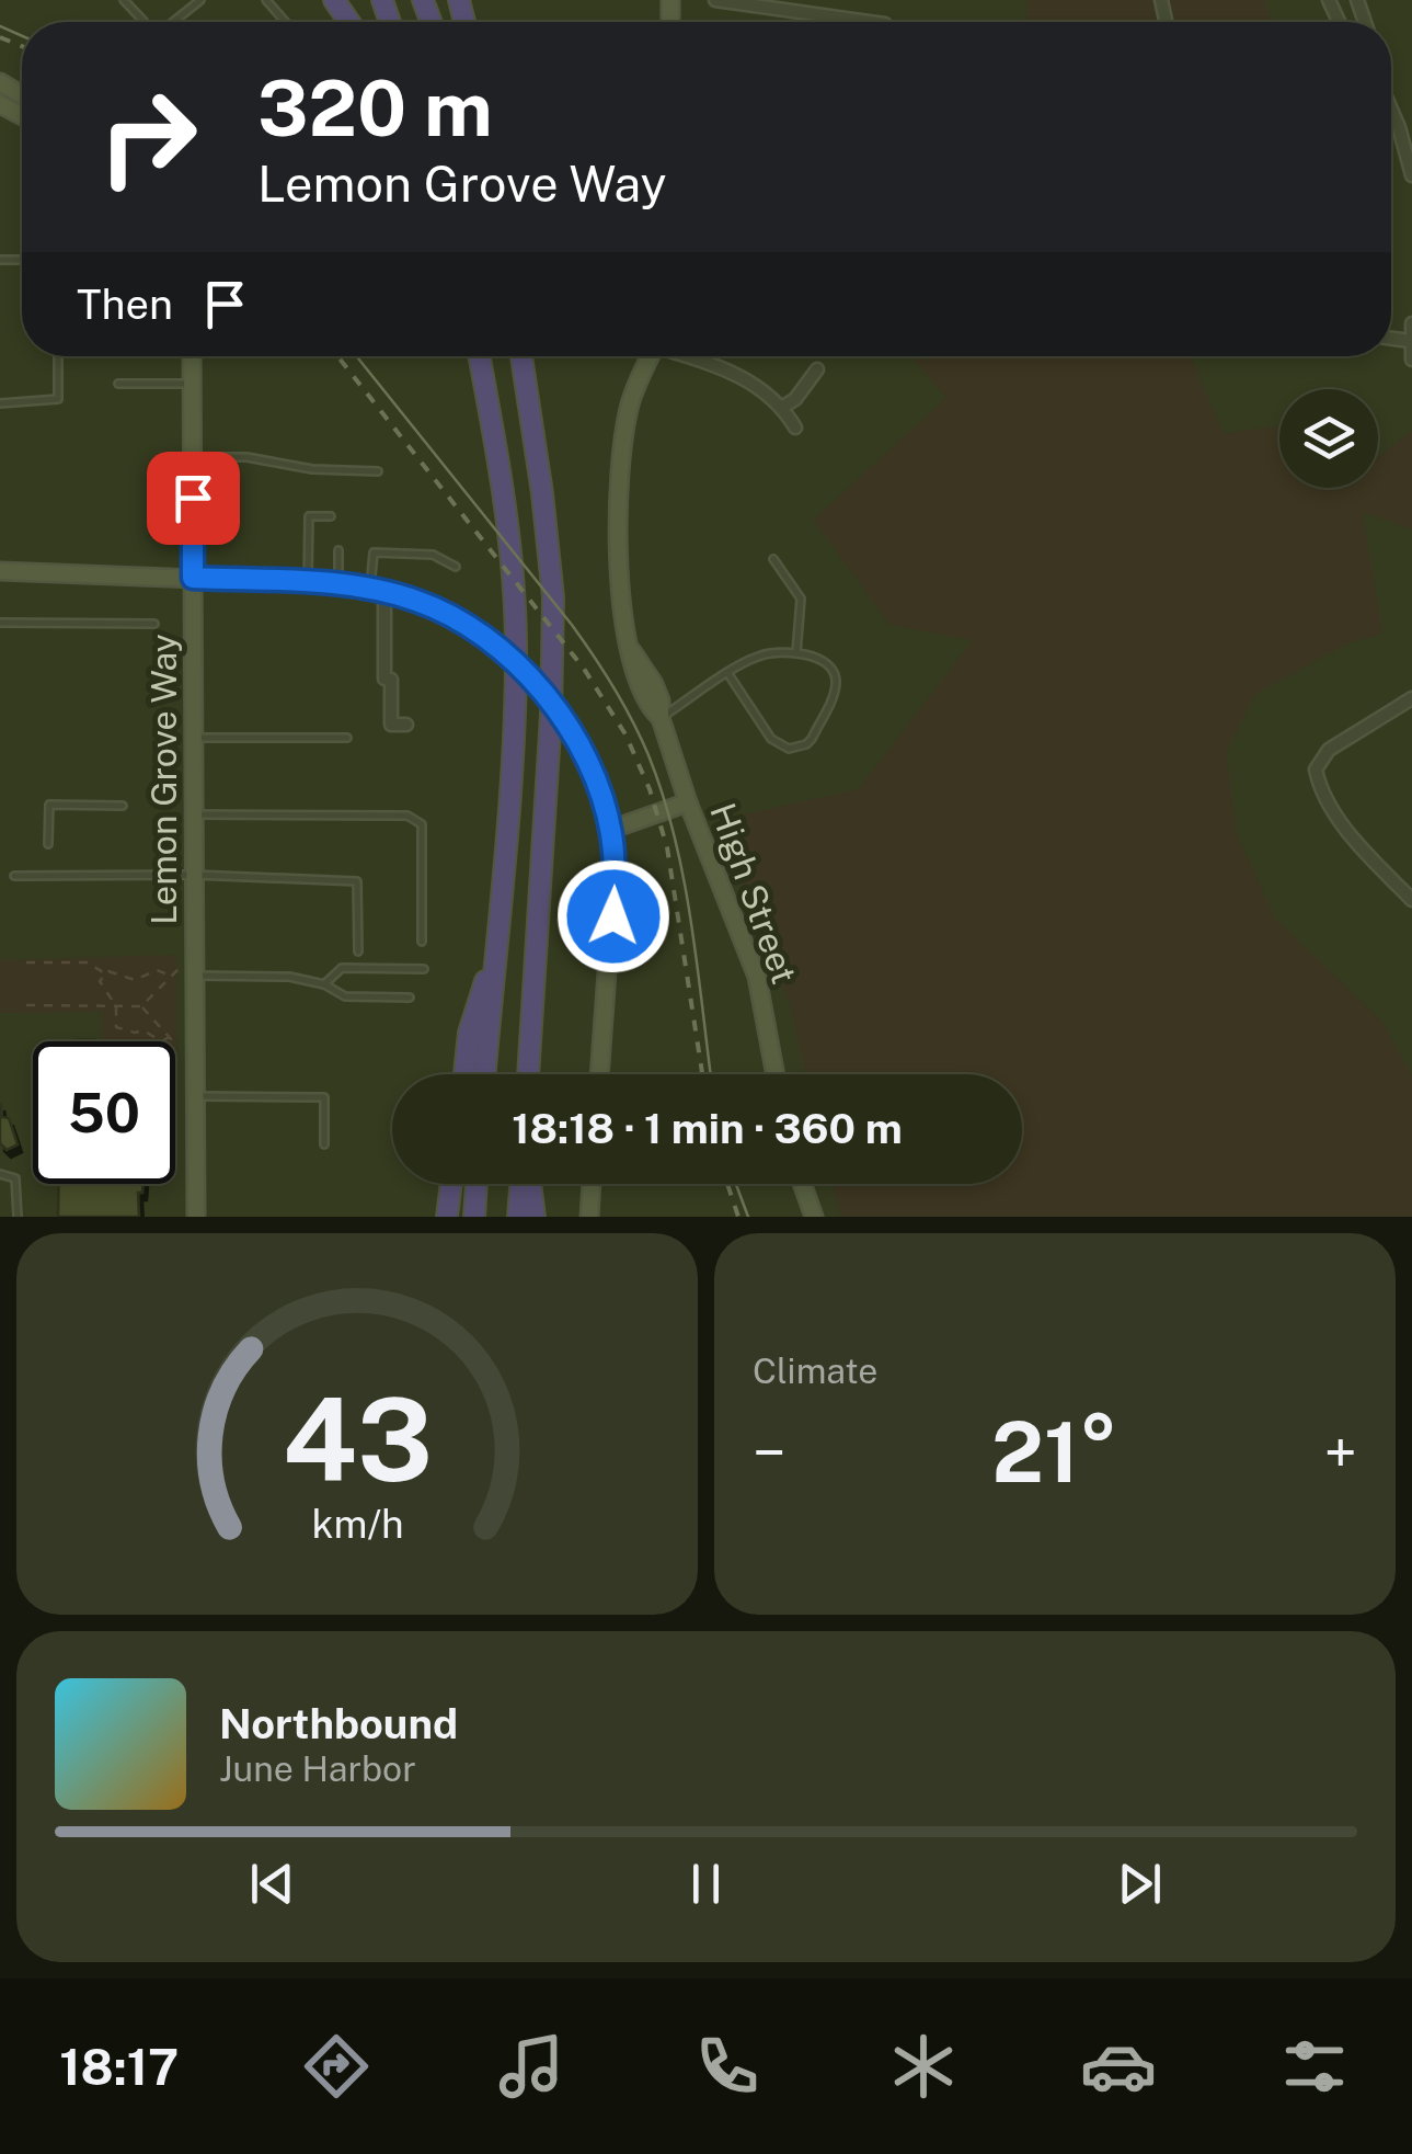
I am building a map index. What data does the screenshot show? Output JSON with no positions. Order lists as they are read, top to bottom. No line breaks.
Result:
{"streets":{"main road":["Lemon Grove Way","High Street"]},"page":{"turn":["320 m","Lemon Grove Way"],"then":"Then","limit":"50","trip":"18:18 · 1 min · 360 m","tile":"Climate","heat":["−","21°","+"],"song":["Northbound","June Harbor"],"tabs":"18:17","gauge":["43","km/h"]}}
